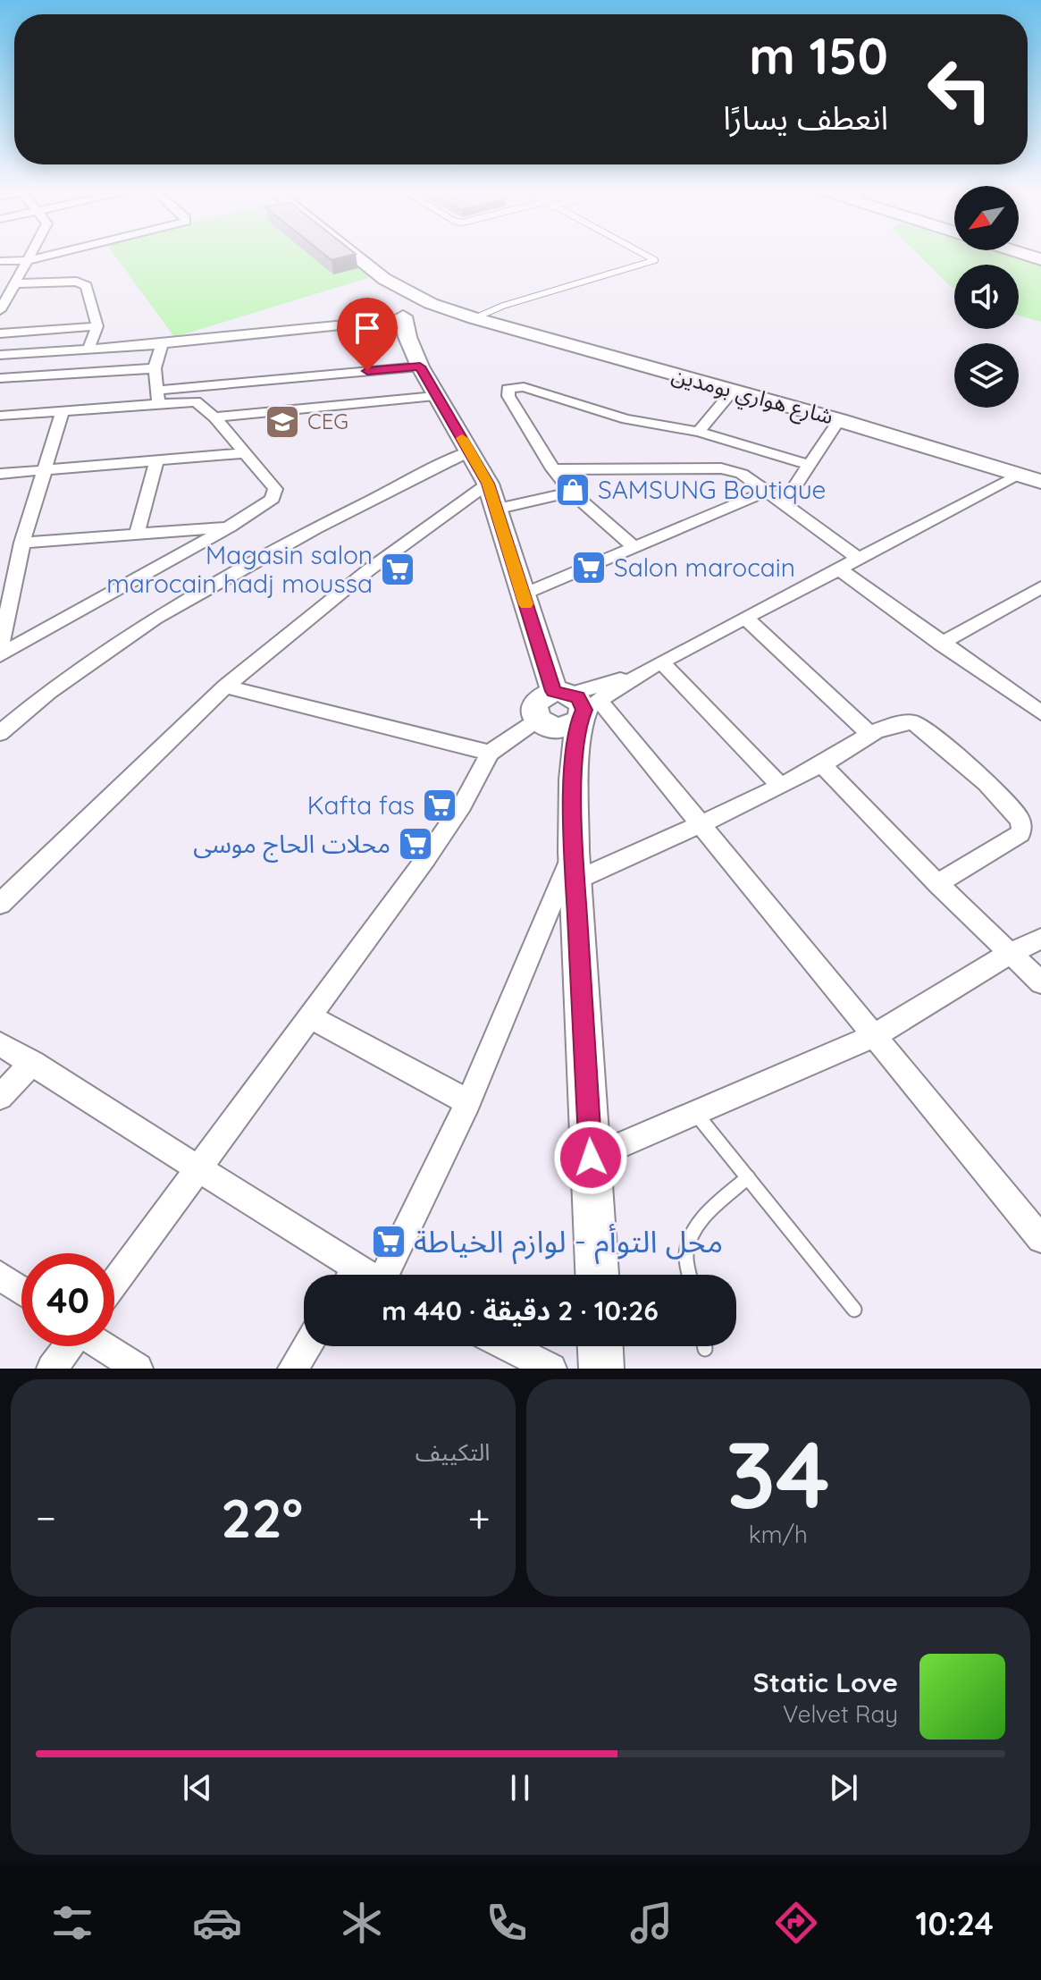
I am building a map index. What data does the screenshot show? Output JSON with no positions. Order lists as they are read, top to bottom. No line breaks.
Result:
{"streets":{"street":["شارع هواري بومدين"]},"places":{"school or university":["CEG"],"shop":["SAMSUNG Boutique"],"supermarket":["Salon marocain","Magasin salon marocain hadj moussa","Kafta fas","محلات الحاج موسى","محل التوأم - لوازم الخياطة"]},"north":"bottom left","page":{"turn":["150 m","انعطف يسارًا"],"limit":"40","trip":"10:26 · 2 دقيقة · 440 m","tile":[["34","km/h"],"التكييف"],"heat":["−","22°","+"],"song":["Static Love","Velvet Ray"],"tabs":"10:24"}}
